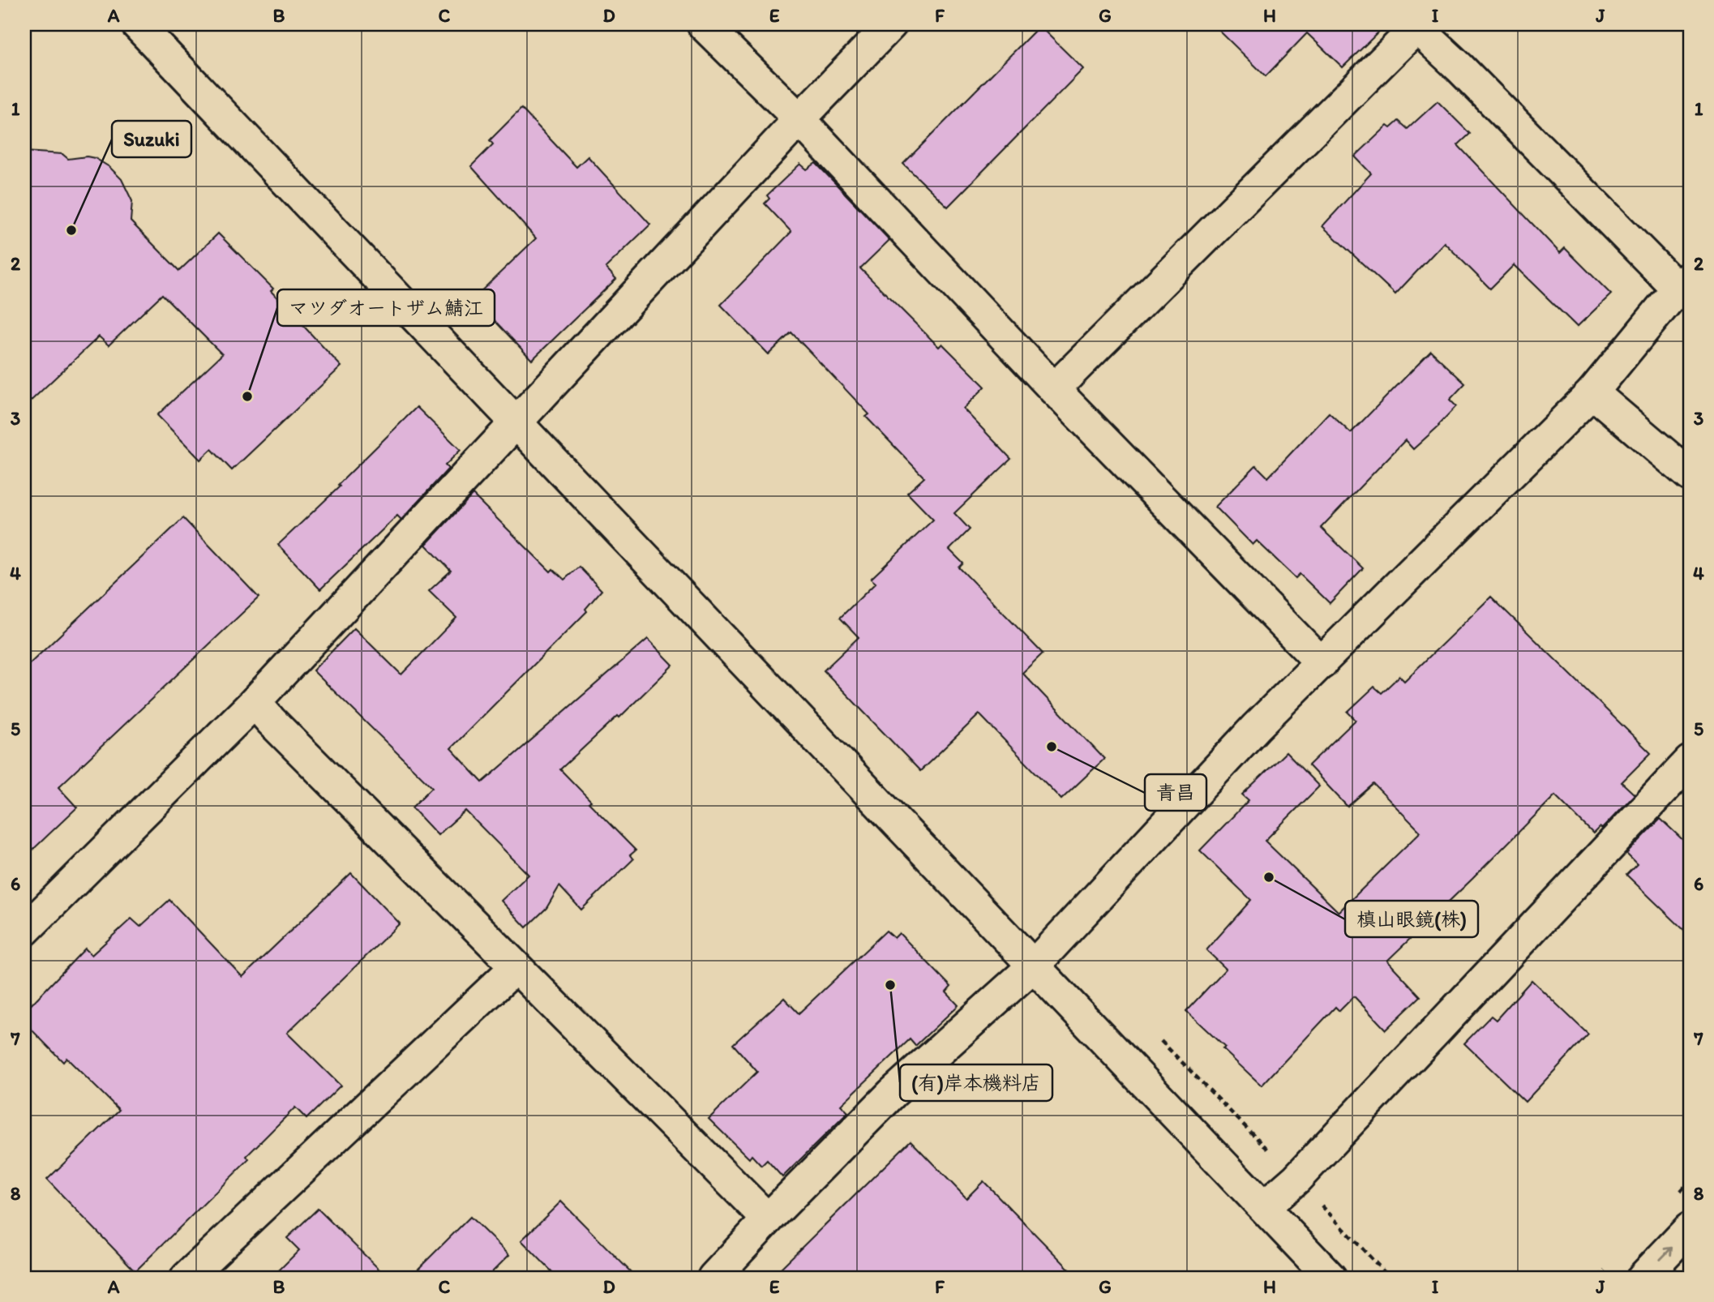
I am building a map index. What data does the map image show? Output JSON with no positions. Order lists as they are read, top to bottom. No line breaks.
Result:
{"places":["Suzuki","マツダオートザム鯖江","青昌","槙山眼鏡(株)","(有)岸本機料店"],"grid":{"columns":["A","B","C","D","E","F","G","H","I","J"],"rows":["1","2","3","4","5","6","7","8"]}}
